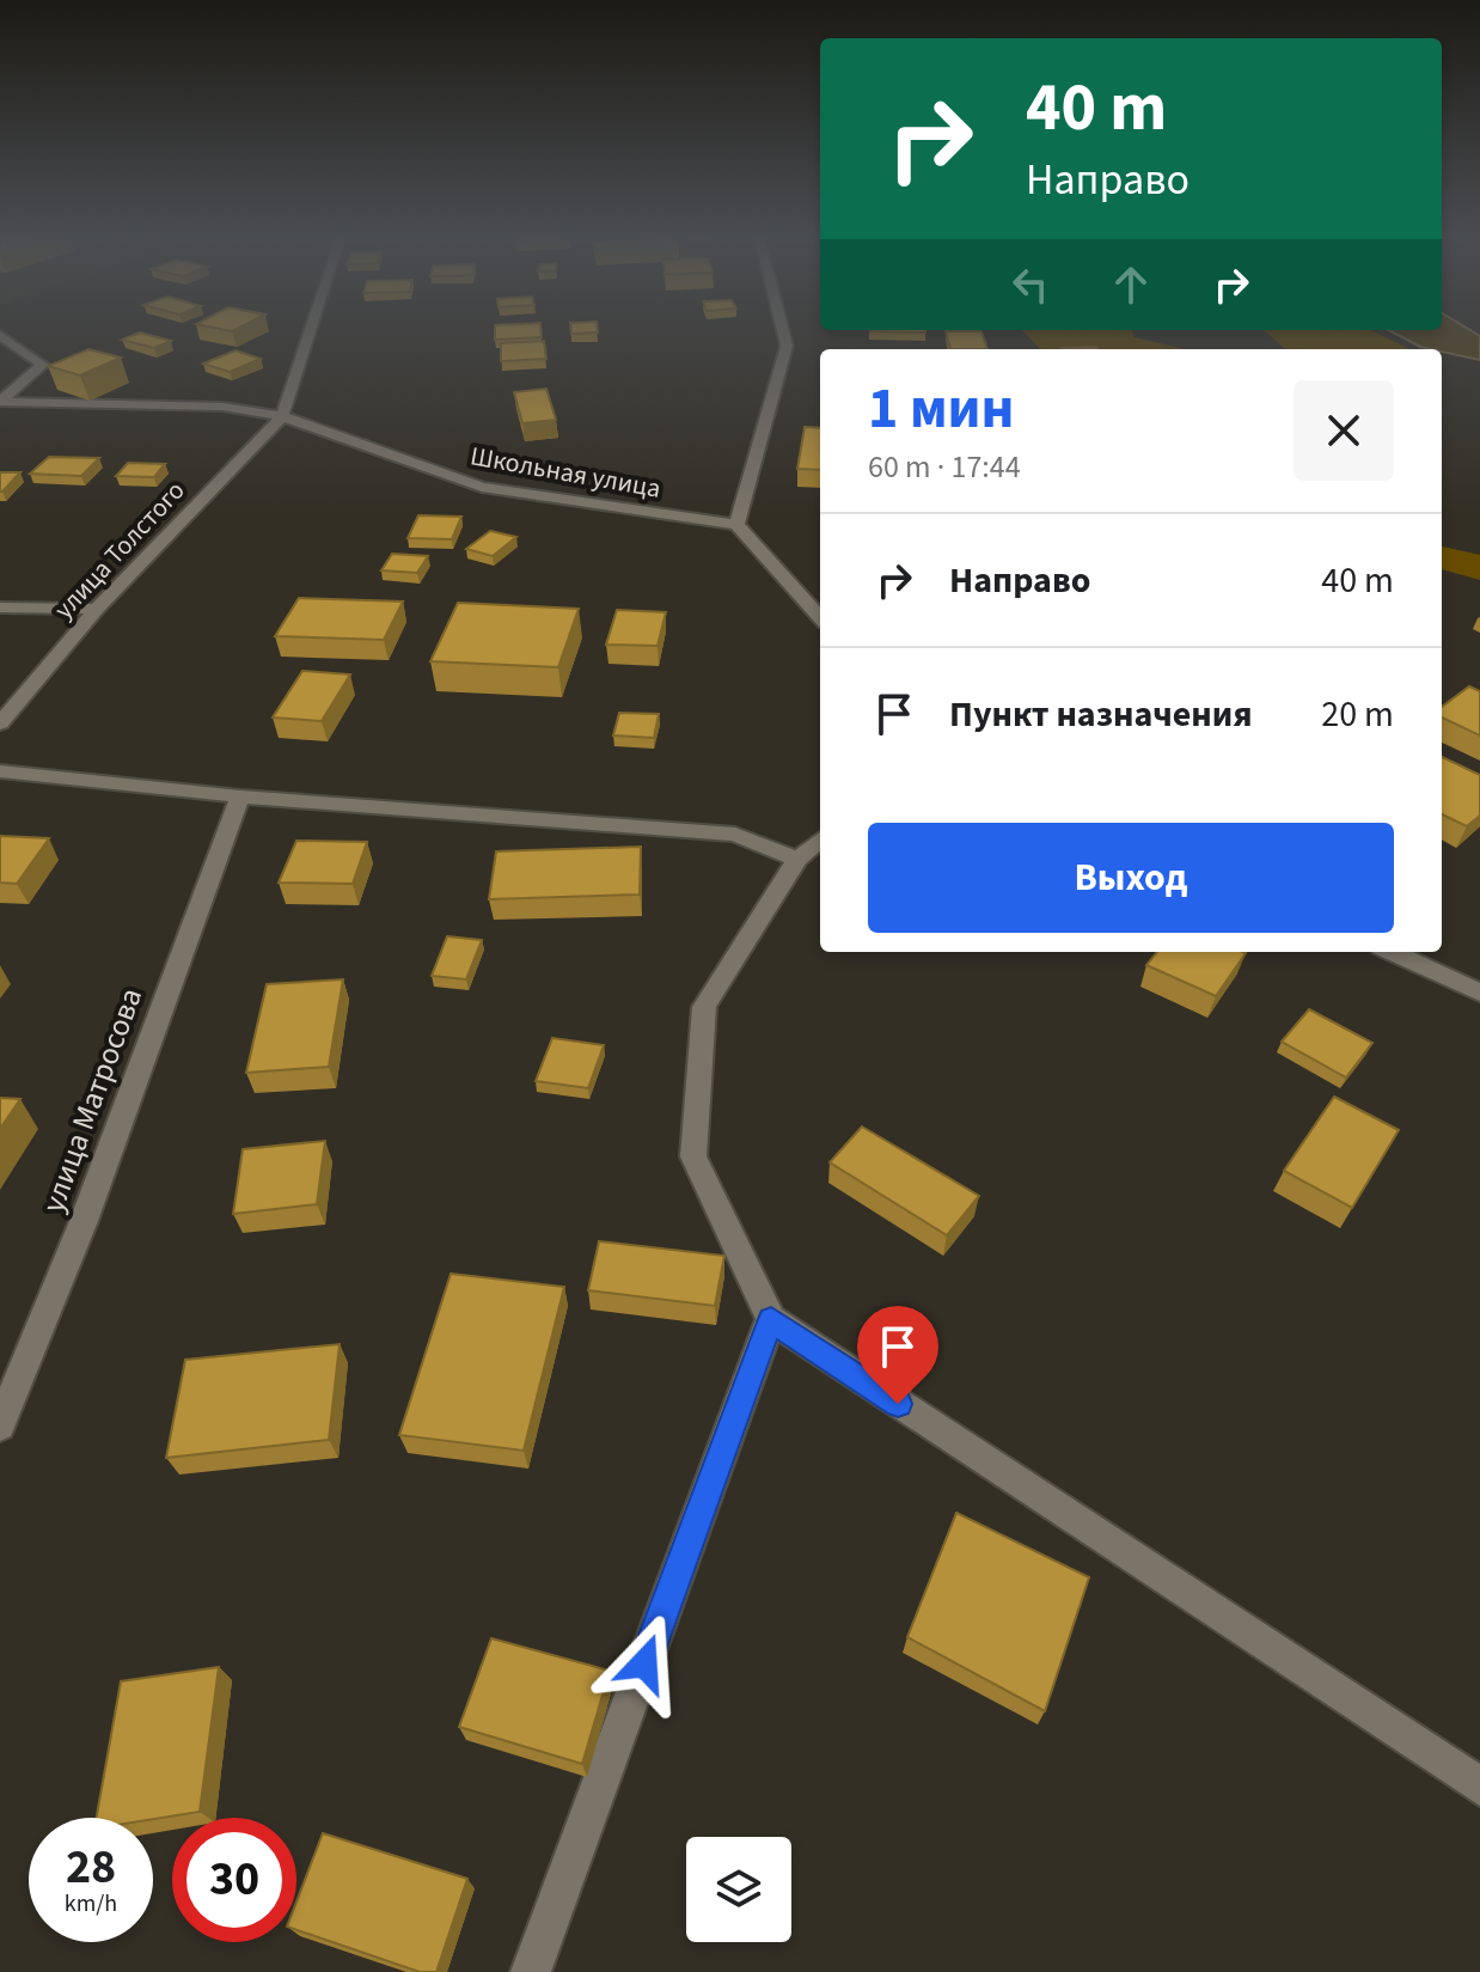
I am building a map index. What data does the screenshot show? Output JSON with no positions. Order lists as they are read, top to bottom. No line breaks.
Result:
{"streets":{"street":["Школьная улица","улица Толстого","улица Матросова"]},"crossings":[["Школьная улица","улица Толстого"]],"page":{"turn":["40 m","Направо"],"heading":["1 мин","60 m · 17:44"],"list":[{"name":"Направо","value":"40 m"},{"name":"Пункт назначения","value":"20 m"}],"buttons":"Выход","speed":"28 km/h","limit":"30"}}
